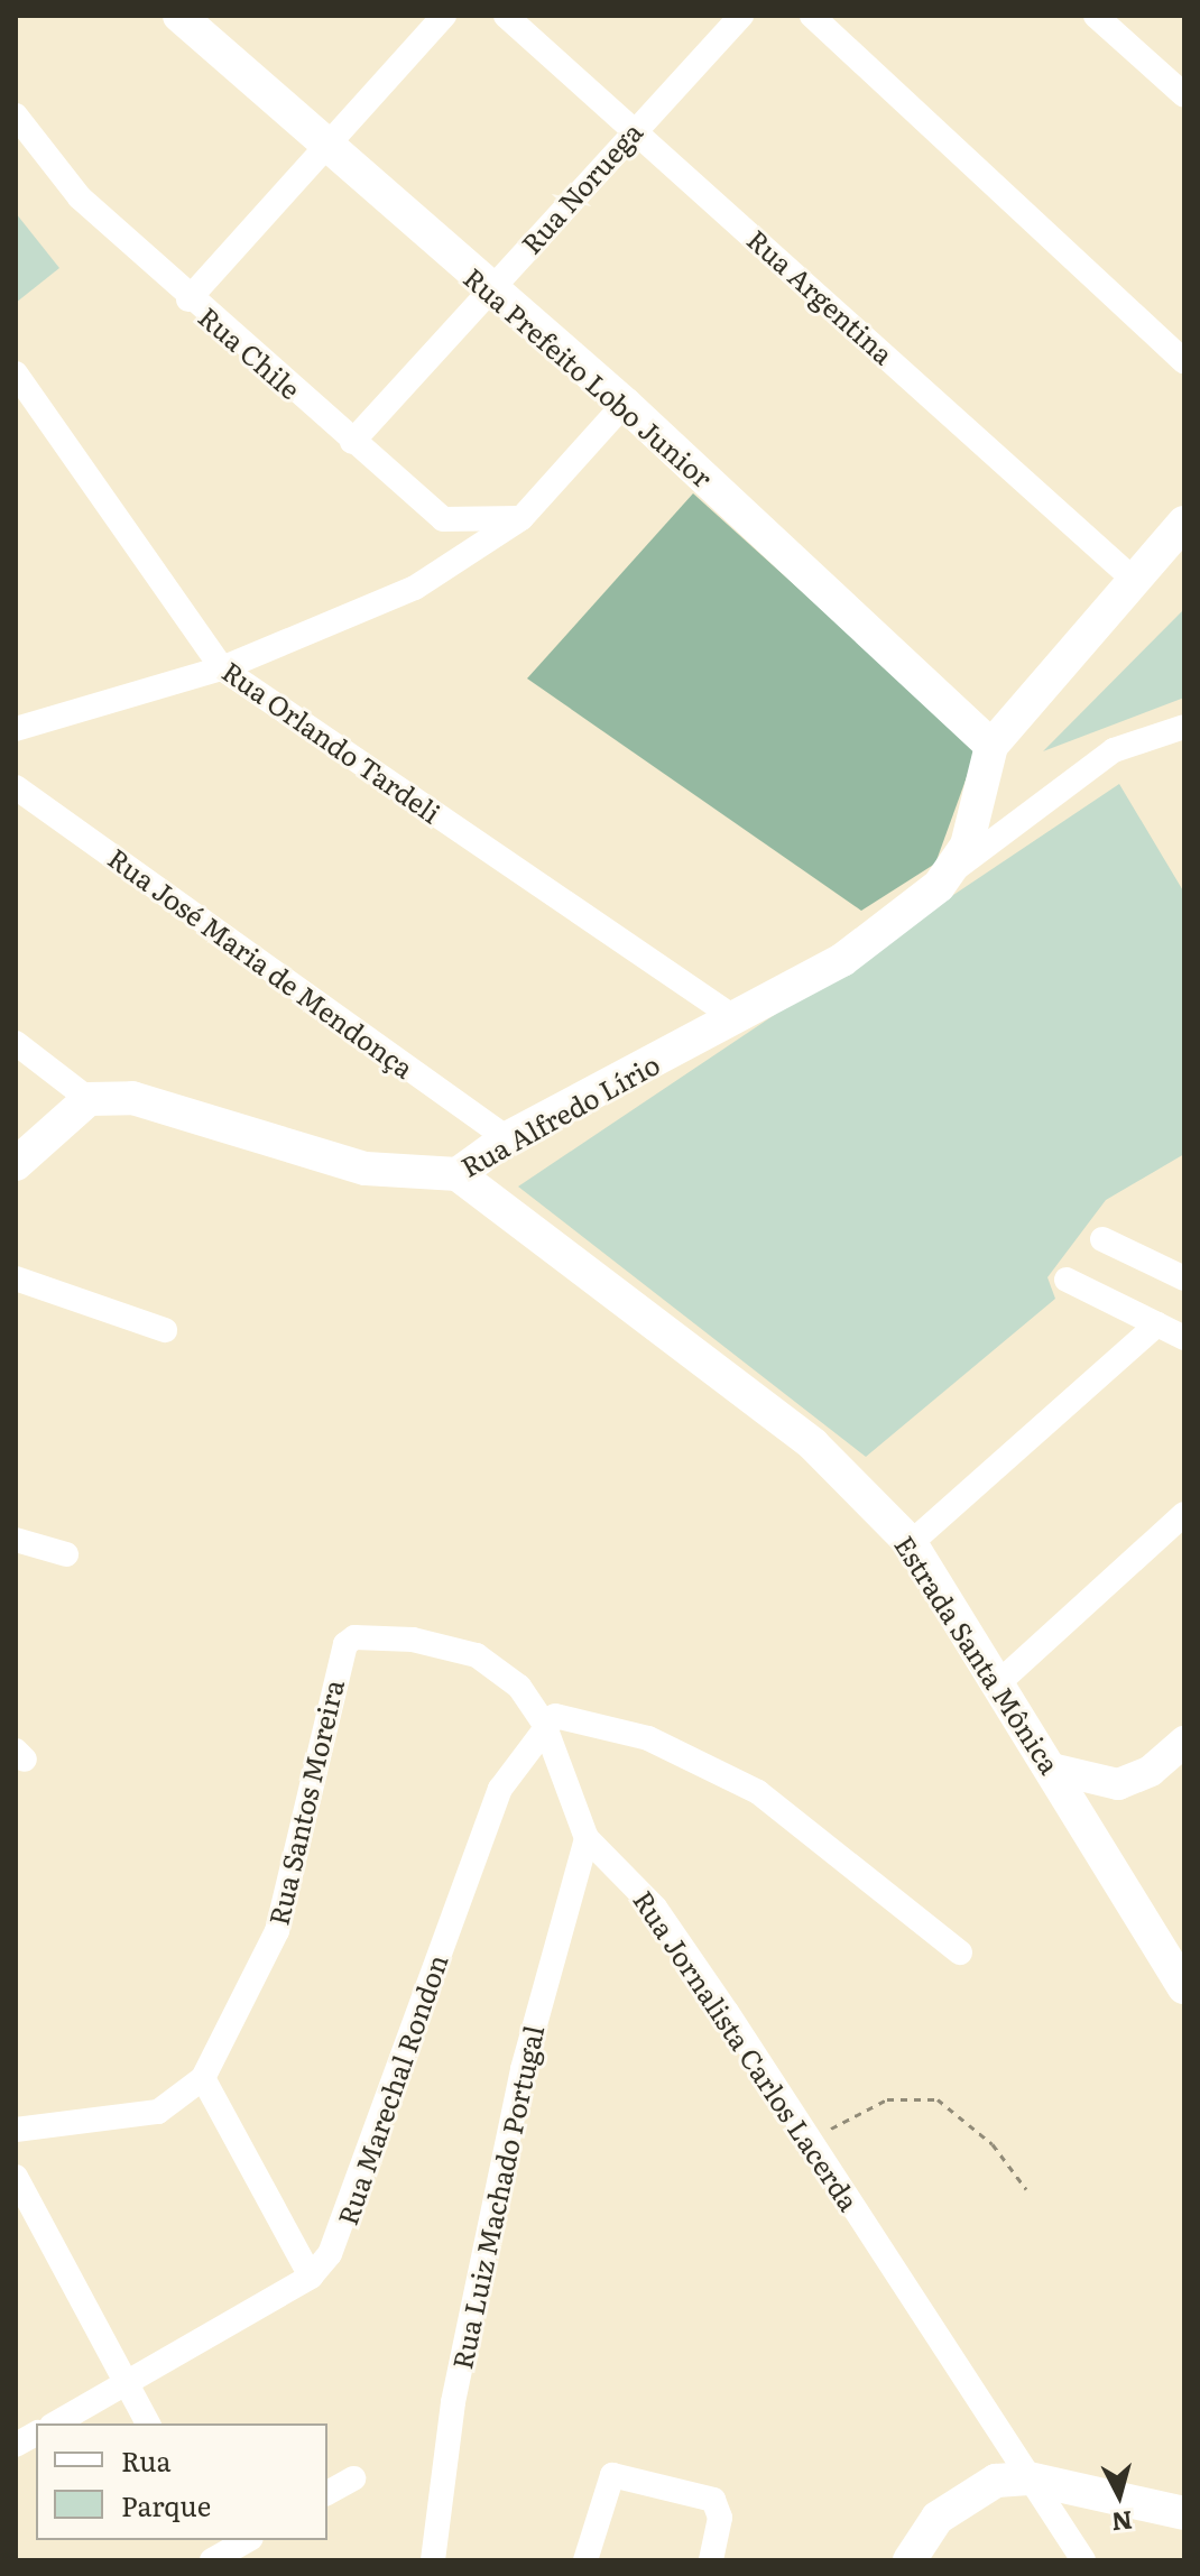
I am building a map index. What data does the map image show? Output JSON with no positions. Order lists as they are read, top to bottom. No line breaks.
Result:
{"streets":{"main road":["Rua Prefeito Lobo Junior","Rua Alfredo Lírio","Estrada Santa Mônica"],"street":["Rua Noruega","Rua Argentina","Rua Chile","Rua Orlando Tardeli","Rua José Maria de Mendonça","Rua Santos Moreira","Rua Jornalista Carlos Lacerda","Rua Marechal Rondon","Rua Luiz Machado Portugal"]},"crossings":[["Rua Noruega","Rua Argentina"],["Rua Noruega","Rua Chile"],["Rua Noruega","Rua Prefeito Lobo Junior"],["Rua Orlando Tardeli","Rua Alfredo Lírio"],["Rua José Maria de Mendonça","Rua Alfredo Lírio"],["Rua Alfredo Lírio","Estrada Santa Mônica"],["Rua Santos Moreira","Rua Jornalista Carlos Lacerda"],["Rua Jornalista Carlos Lacerda","Rua Marechal Rondon"],["Rua Jornalista Carlos Lacerda","Rua Luiz Machado Portugal"]],"legend":["Rua","Parque"],"north":"bottom"}
